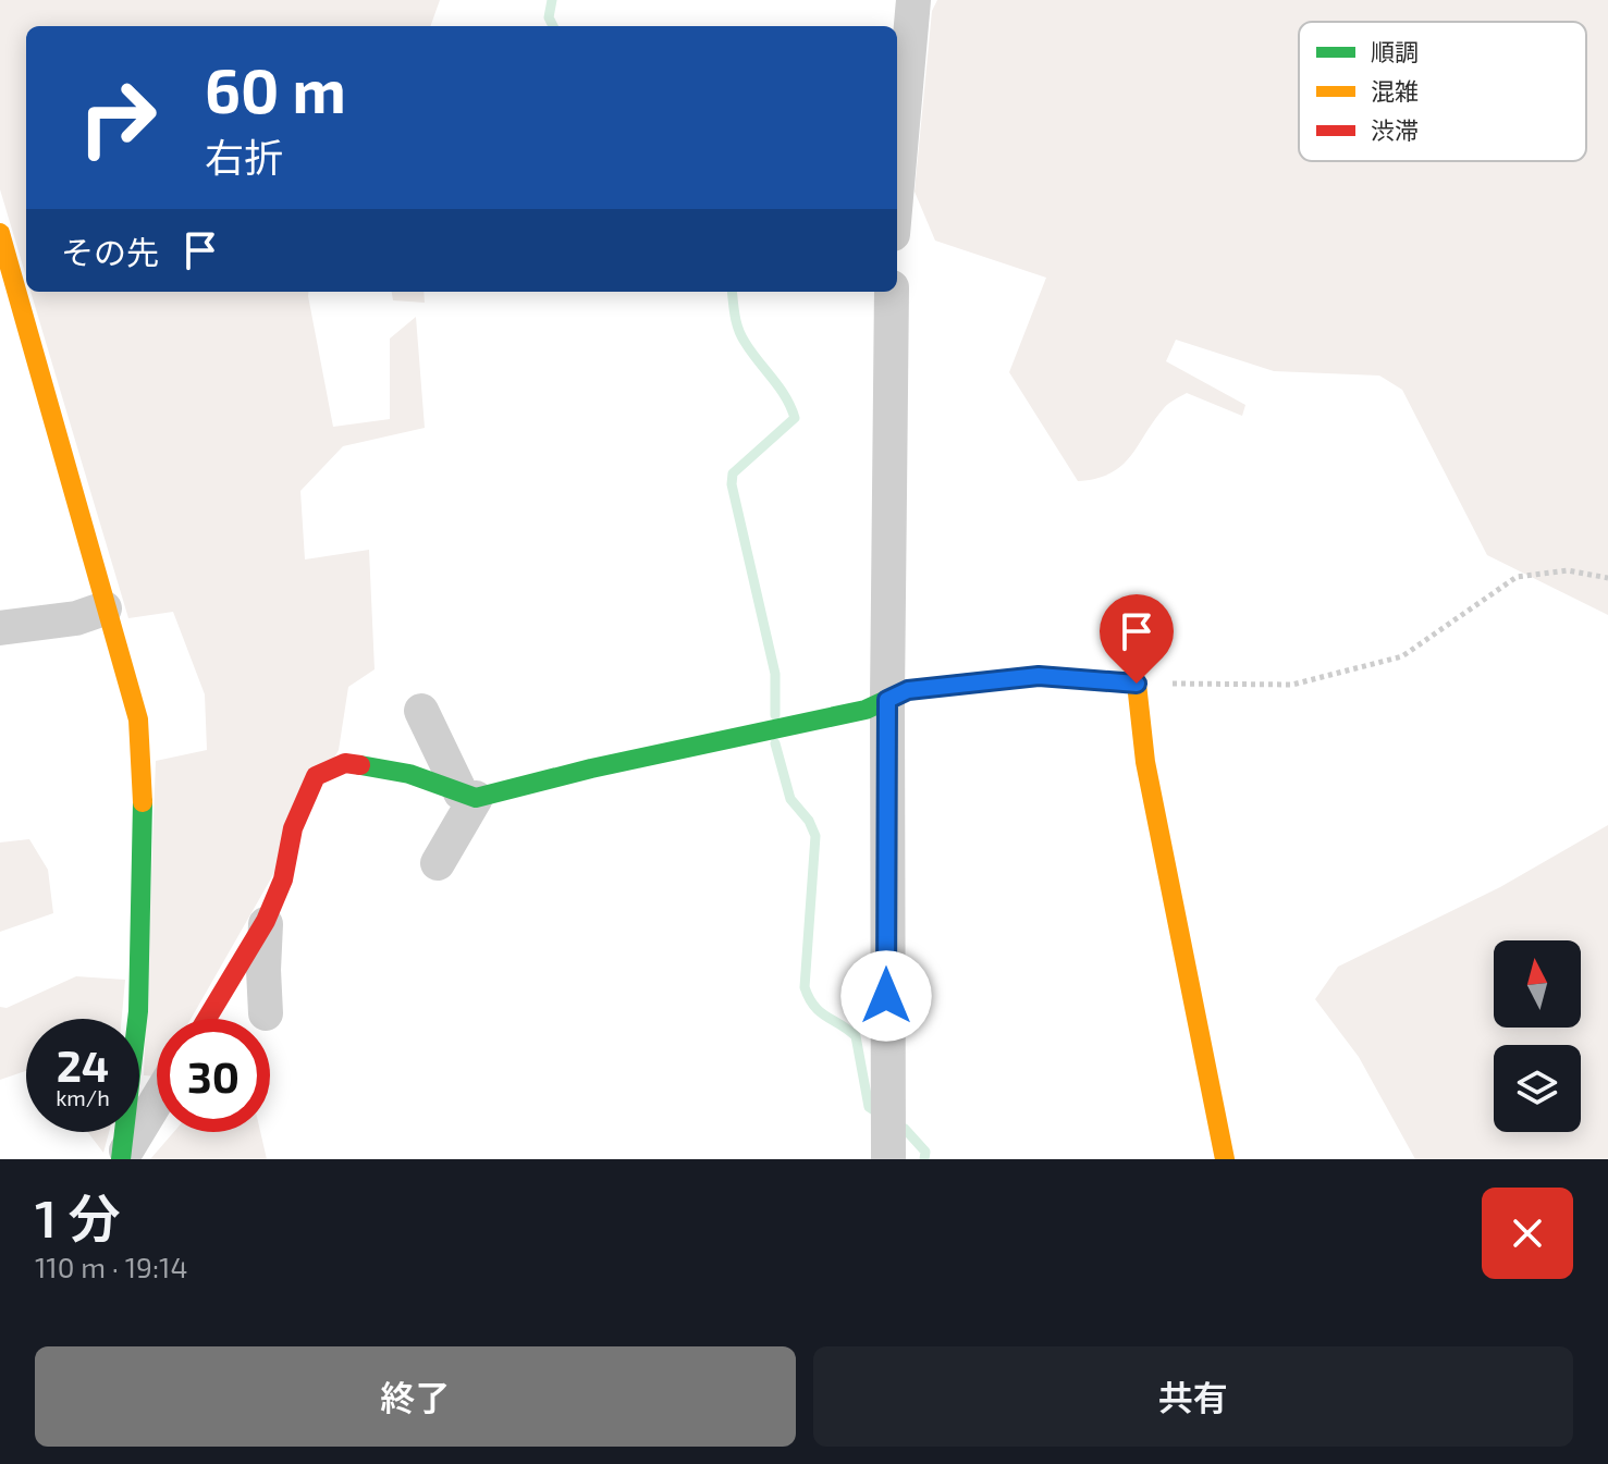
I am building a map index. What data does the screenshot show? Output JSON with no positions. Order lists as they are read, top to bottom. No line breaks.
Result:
{"legend":["順調","混雑","渋滞"],"north":"top","page":{"turn":["60 m","右折"],"then":"その先","speed":"24 km/h","limit":"30","heading":["1 分","110 m · 19:14"],"buttons":["終了","共有"]}}
